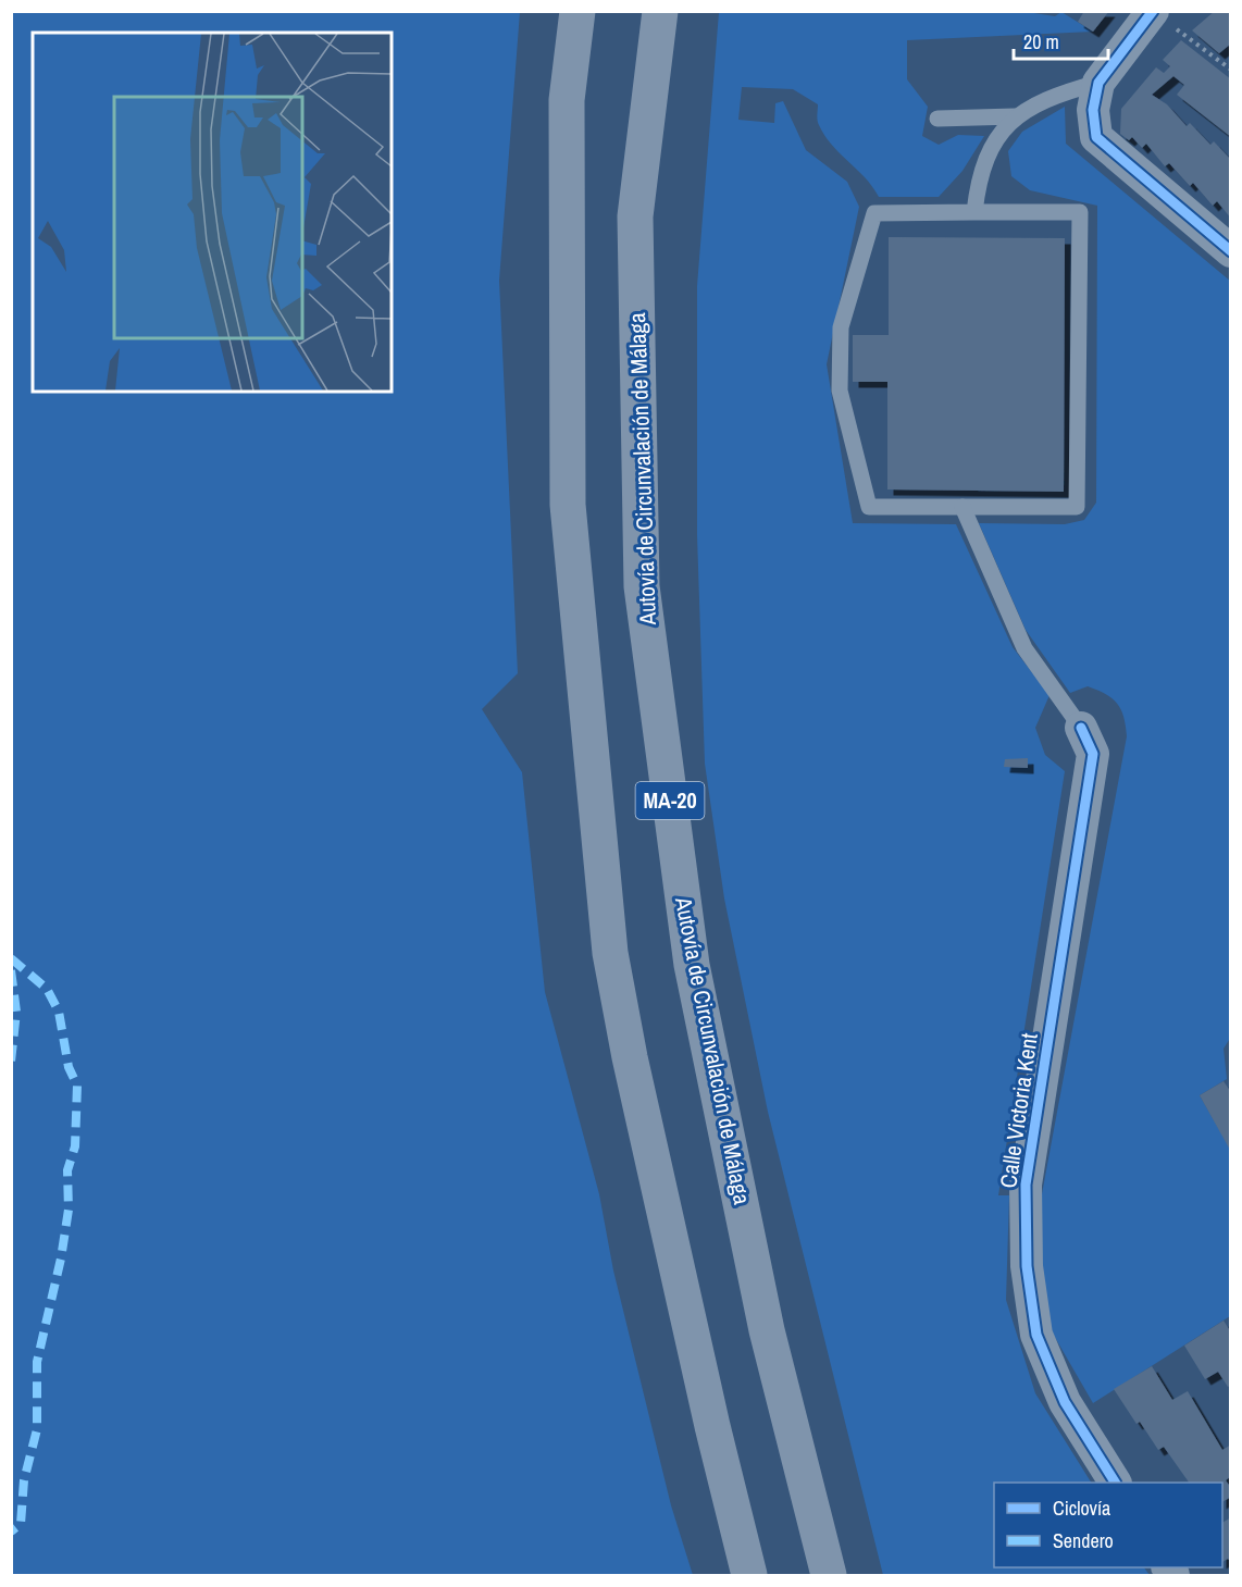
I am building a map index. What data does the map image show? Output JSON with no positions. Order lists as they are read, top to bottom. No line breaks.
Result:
{"streets":{"highway":["Autovía de Circunvalación de Málaga","MA-20"],"street":["Calle Victoria Kent"]},"legend":["Ciclovía","Sendero"],"scale_bar":"20 m"}
